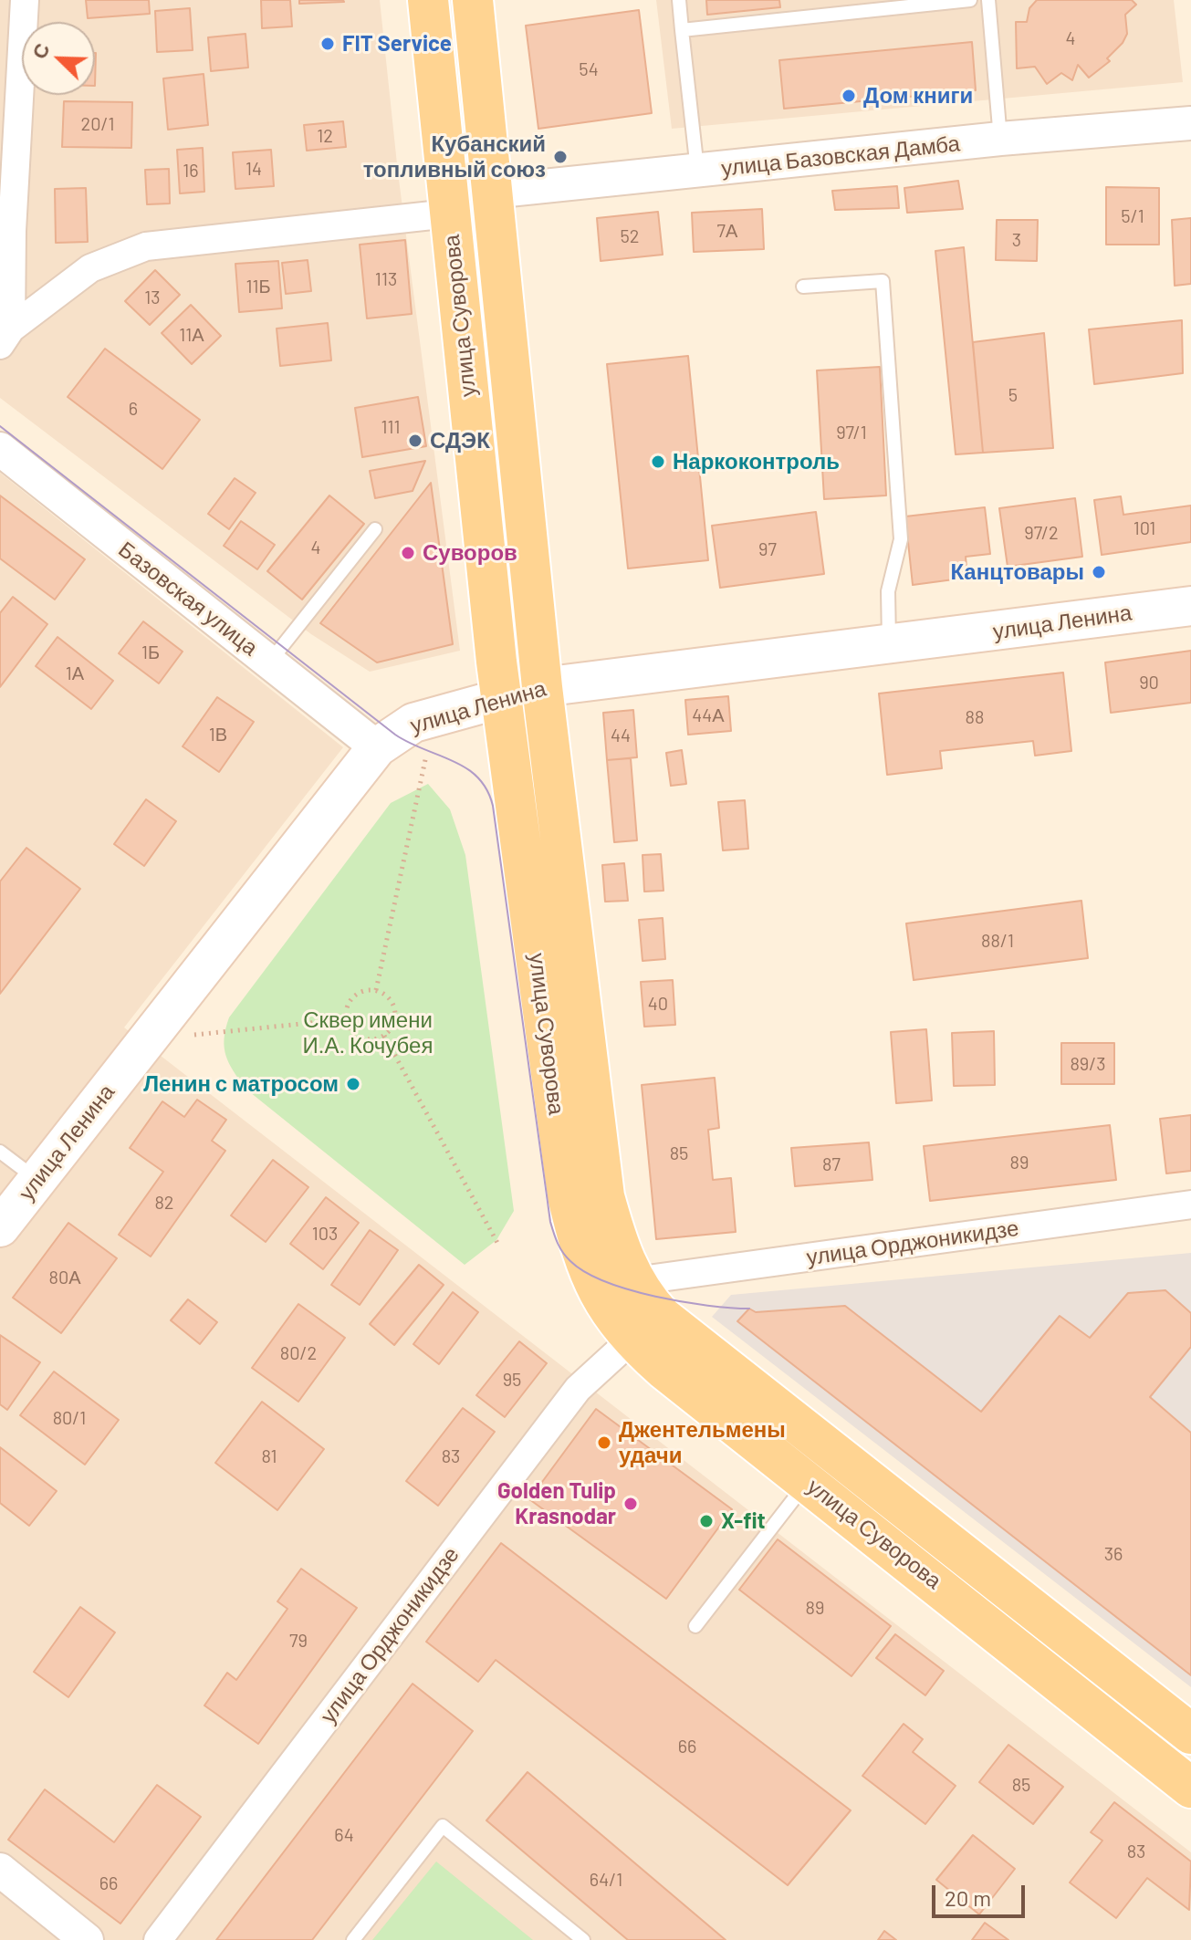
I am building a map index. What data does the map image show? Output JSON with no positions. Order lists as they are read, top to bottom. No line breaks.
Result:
{"streets":{"main road":["улица Суворова","улица Ленина"],"street":["улица Базовская Дамба","Базовская улица","улица Орджоникидзе"]},"crossings":[["улица Базовская Дамба","улица Суворова"],["улица Суворова","улица Ленина"],["улица Суворова","улица Орджоникидзе"],["Базовская улица","улица Ленина"]],"parks":["Сквер имени И.А. Кочубея"],"places":["FIT Service","Дом книги","Кубанский топливный союз","СДЭК","Наркоконтроль","Суворов","Канцтовары","Ленин с матросом","Джентельмены удачи","Golden Tulip Krasnodar","X-fit"],"house_numbers":["4","54","20/1","12","14","16","5/1","7А","52","3","113","11Б","13","11А","5","6","111","97/1","101","97/2","4","97","1Б","1А","90","44А","88","1В","44","88/1","40","89/3","85","89","87","82","103","80А","80/2","95","80/1","81","83","36","89","79","66","85","64","83","64/1","66"],"scale_bar":"20 m","north":"top left"}
